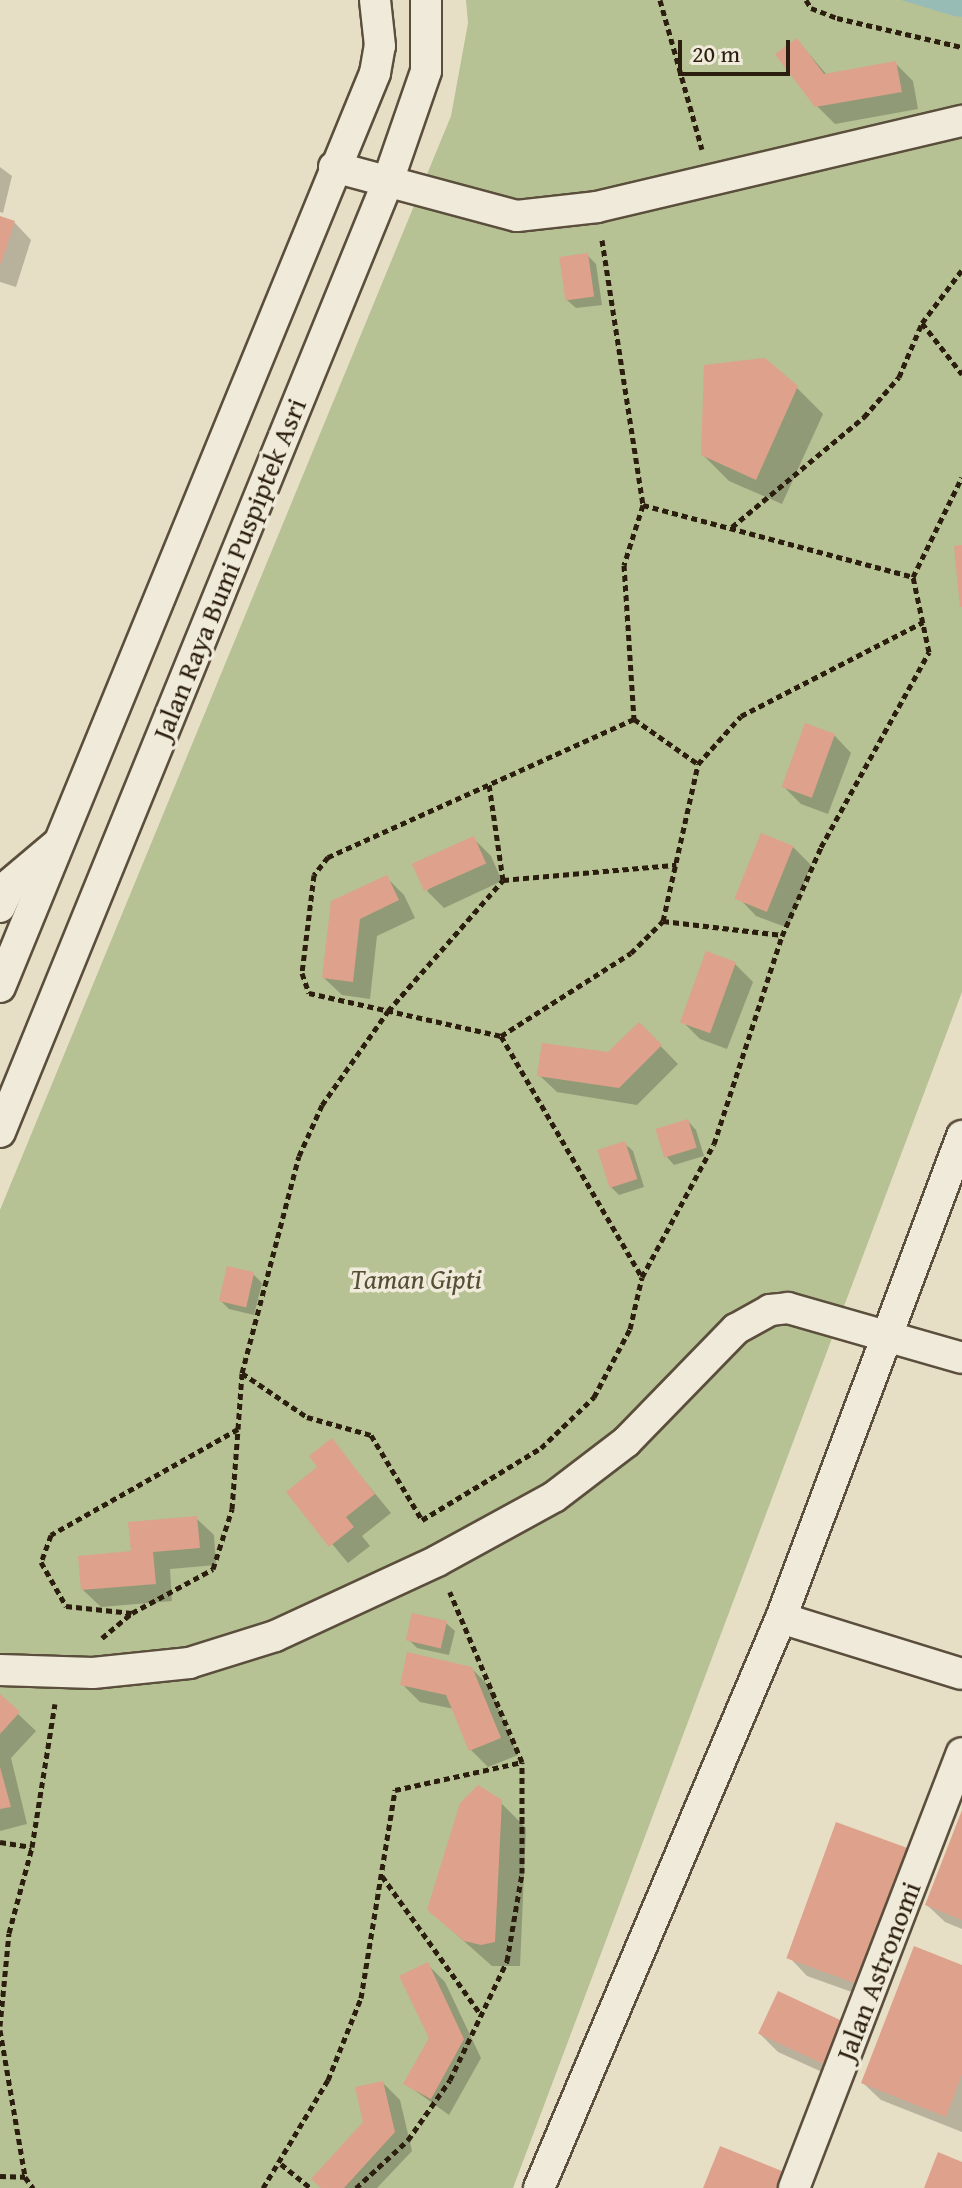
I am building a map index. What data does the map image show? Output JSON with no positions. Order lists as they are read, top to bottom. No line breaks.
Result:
{"streets":{"street":["Jalan Raya Bumi Puspiptek Asri","Jalan Astronomi"]},"parks":["Taman Gipti"],"scale_bar":"20 m"}
